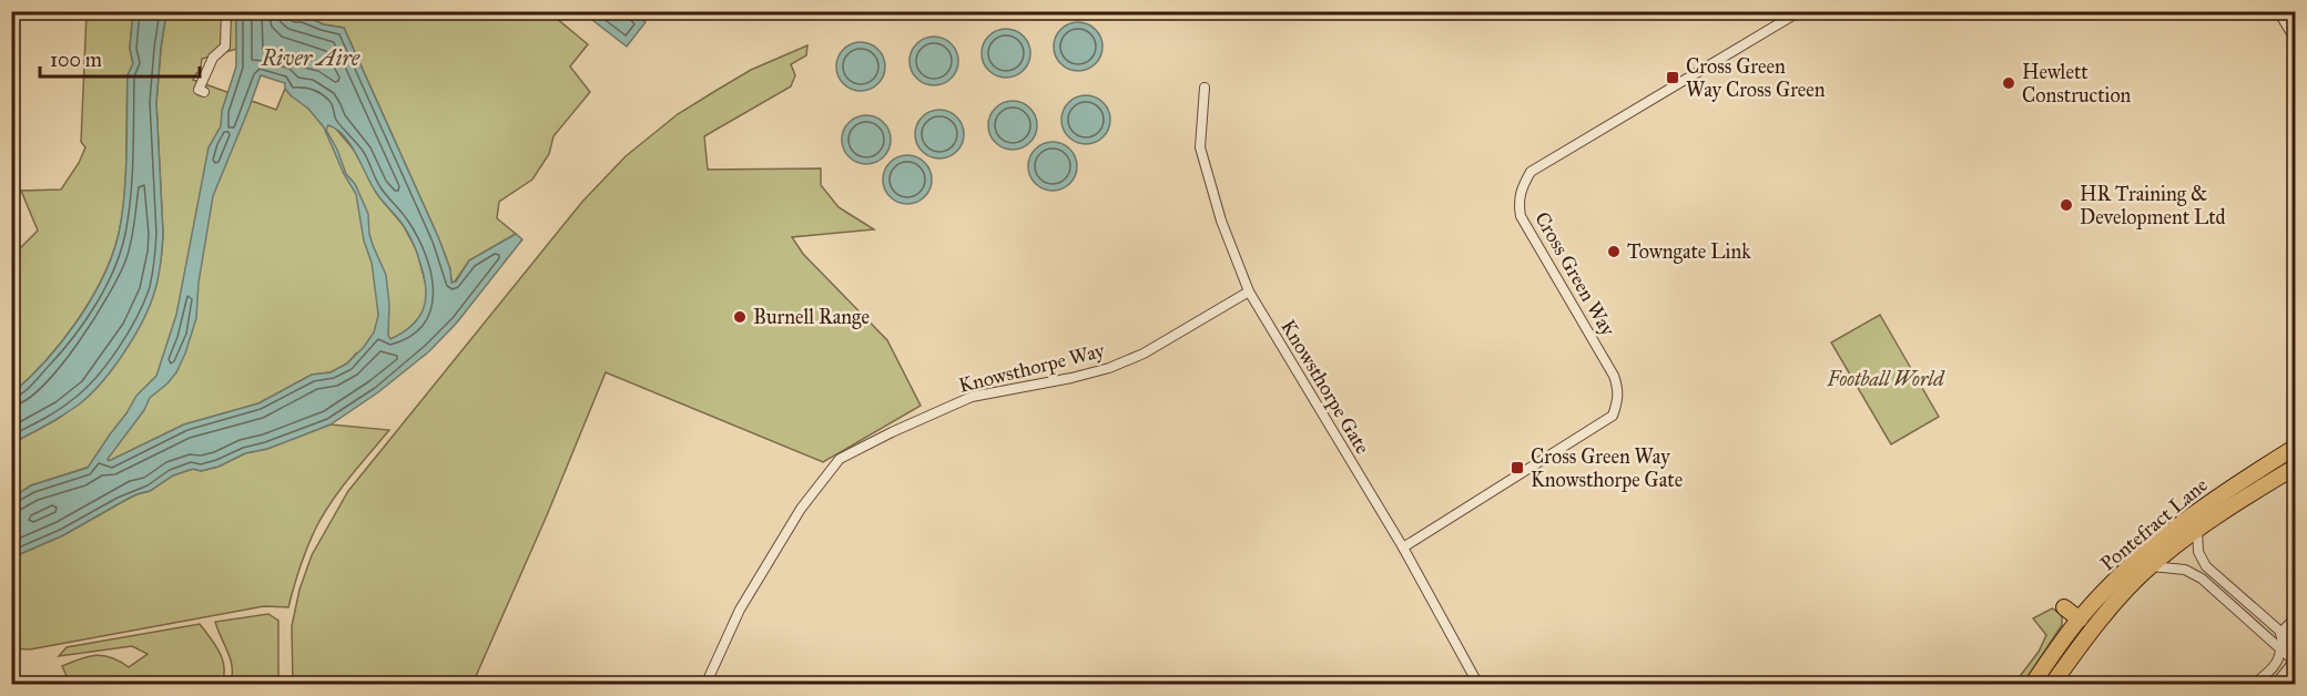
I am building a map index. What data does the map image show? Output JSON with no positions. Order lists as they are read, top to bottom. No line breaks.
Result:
{"streets":{"highway":["Pontefract Lane"],"street":["Cross Green Way","Knowsthorpe Way","Knowsthorpe Gate"]},"crossings":[["Cross Green Way","Knowsthorpe Gate"],["Knowsthorpe Way","Knowsthorpe Gate"]],"water":["River Aire"],"parks":["Football World"],"places":{"transit":["Cross Green Way Cross Green","Cross Green Way Knowsthorpe Gate"],"other":["Hewlett Construction","HR Training & Development Ltd","Towngate Link","Burnell Range"]},"scale_bar":"100 m"}
